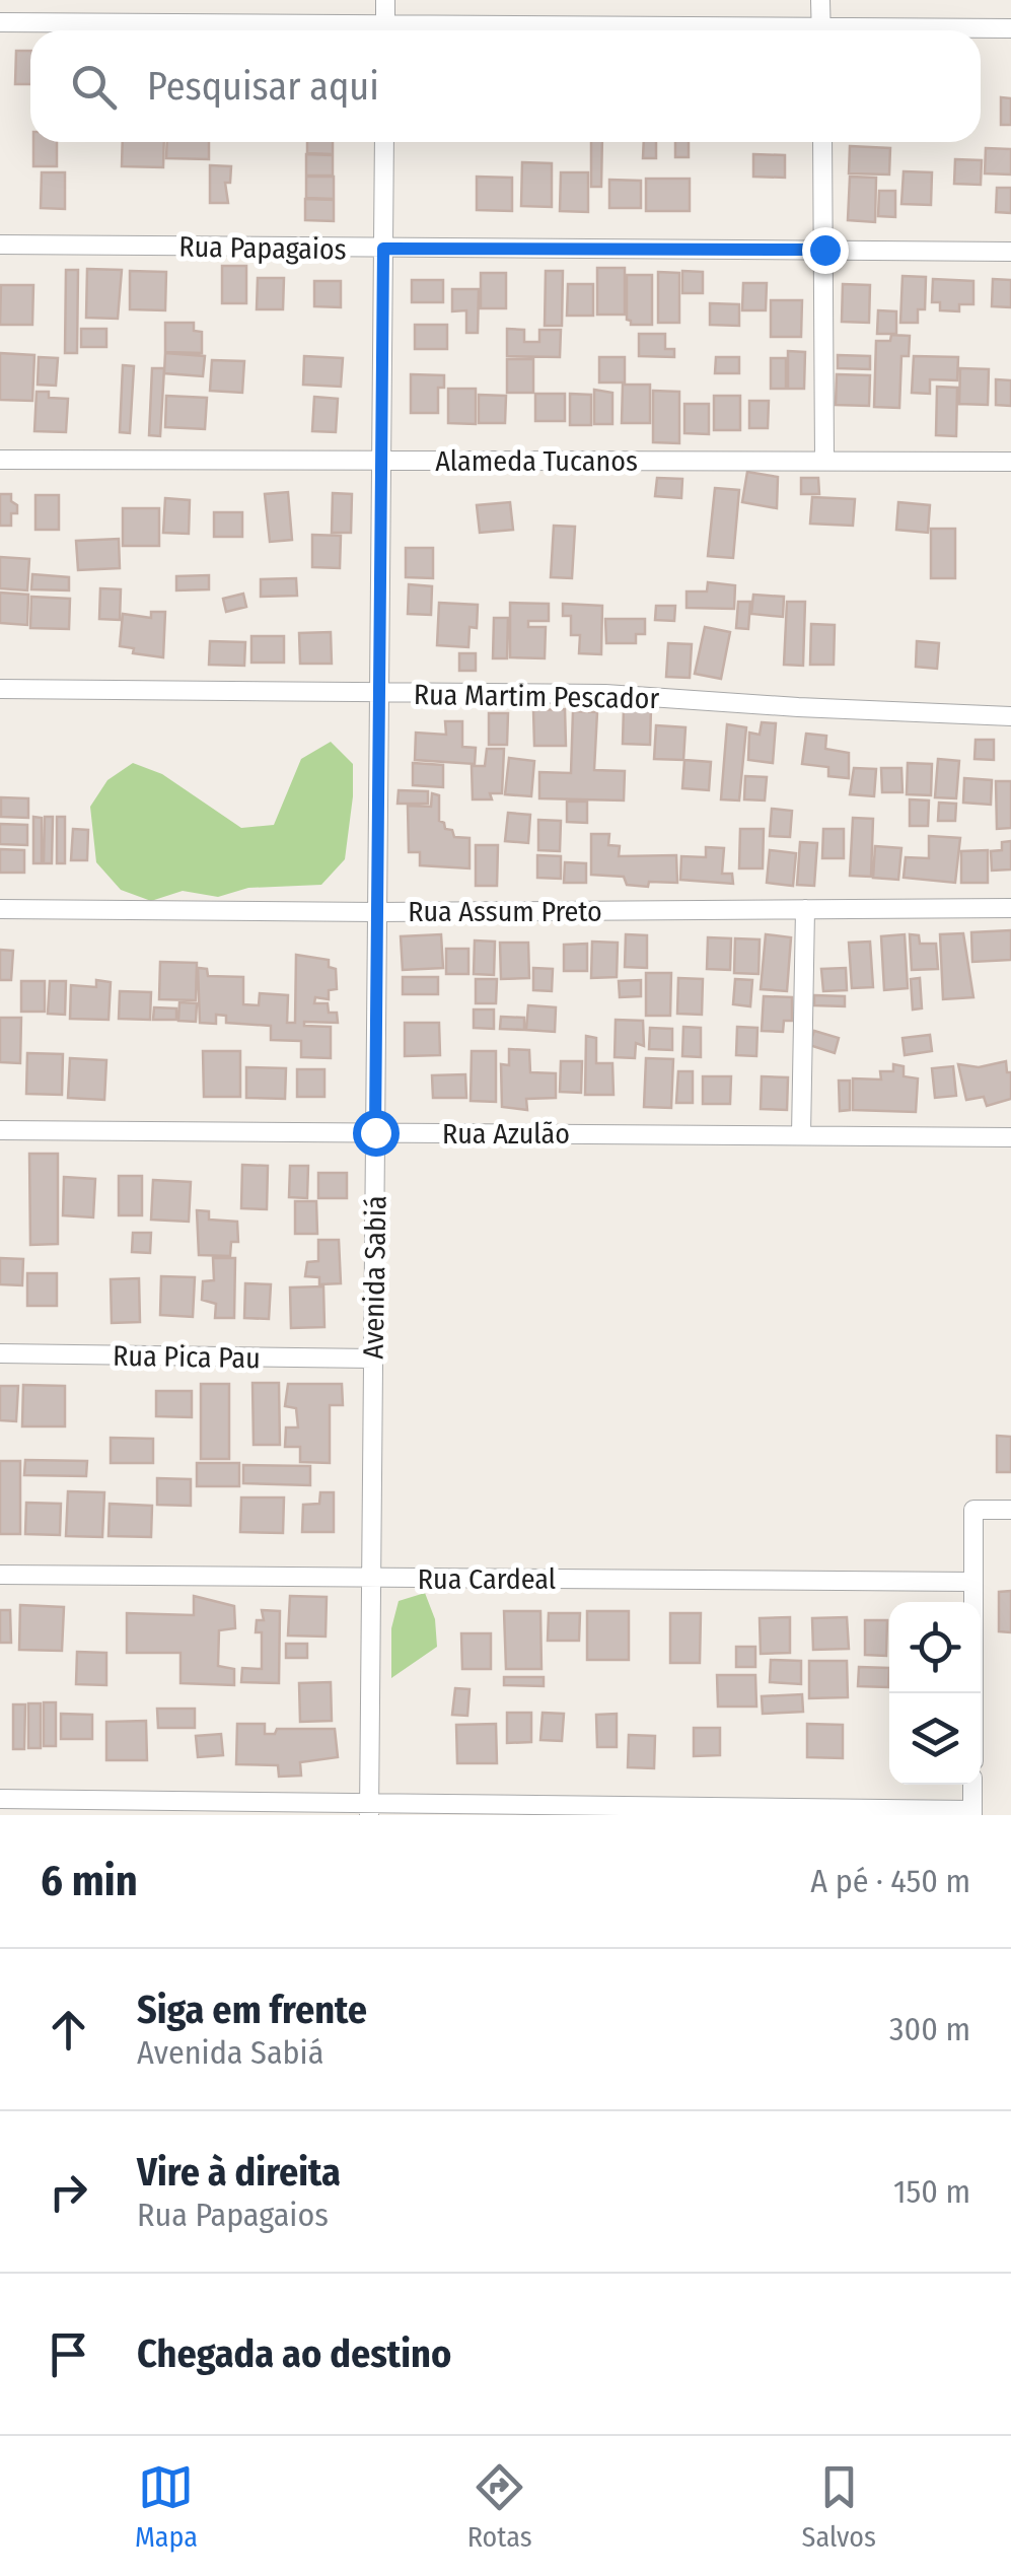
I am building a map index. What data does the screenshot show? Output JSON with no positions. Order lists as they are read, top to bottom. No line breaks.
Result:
{"streets":{"street":["Rua Papagaios","Alameda Tucanos","Rua Martim Pescador","Rua Assum Preto","Rua Azulão","Avenida Sabiá","Rua Pica Pau","Rua Cardeal"]},"crossings":[["Rua Papagaios","Avenida Sabiá"],["Alameda Tucanos","Avenida Sabiá"],["Rua Martim Pescador","Avenida Sabiá"],["Rua Assum Preto","Avenida Sabiá"],["Rua Azulão","Avenida Sabiá"],["Avenida Sabiá","Rua Pica Pau"],["Avenida Sabiá","Rua Cardeal"]],"page":{"search":"Pesquisar aqui","heading":["6 min","A pé · 450 m"],"list":[["Siga em frente","Avenida Sabiá","300 m"],["Vire à direita","Rua Papagaios","150 m"],"Chegada ao destino"],"nav":["Mapa","Rotas","Salvos"]}}
